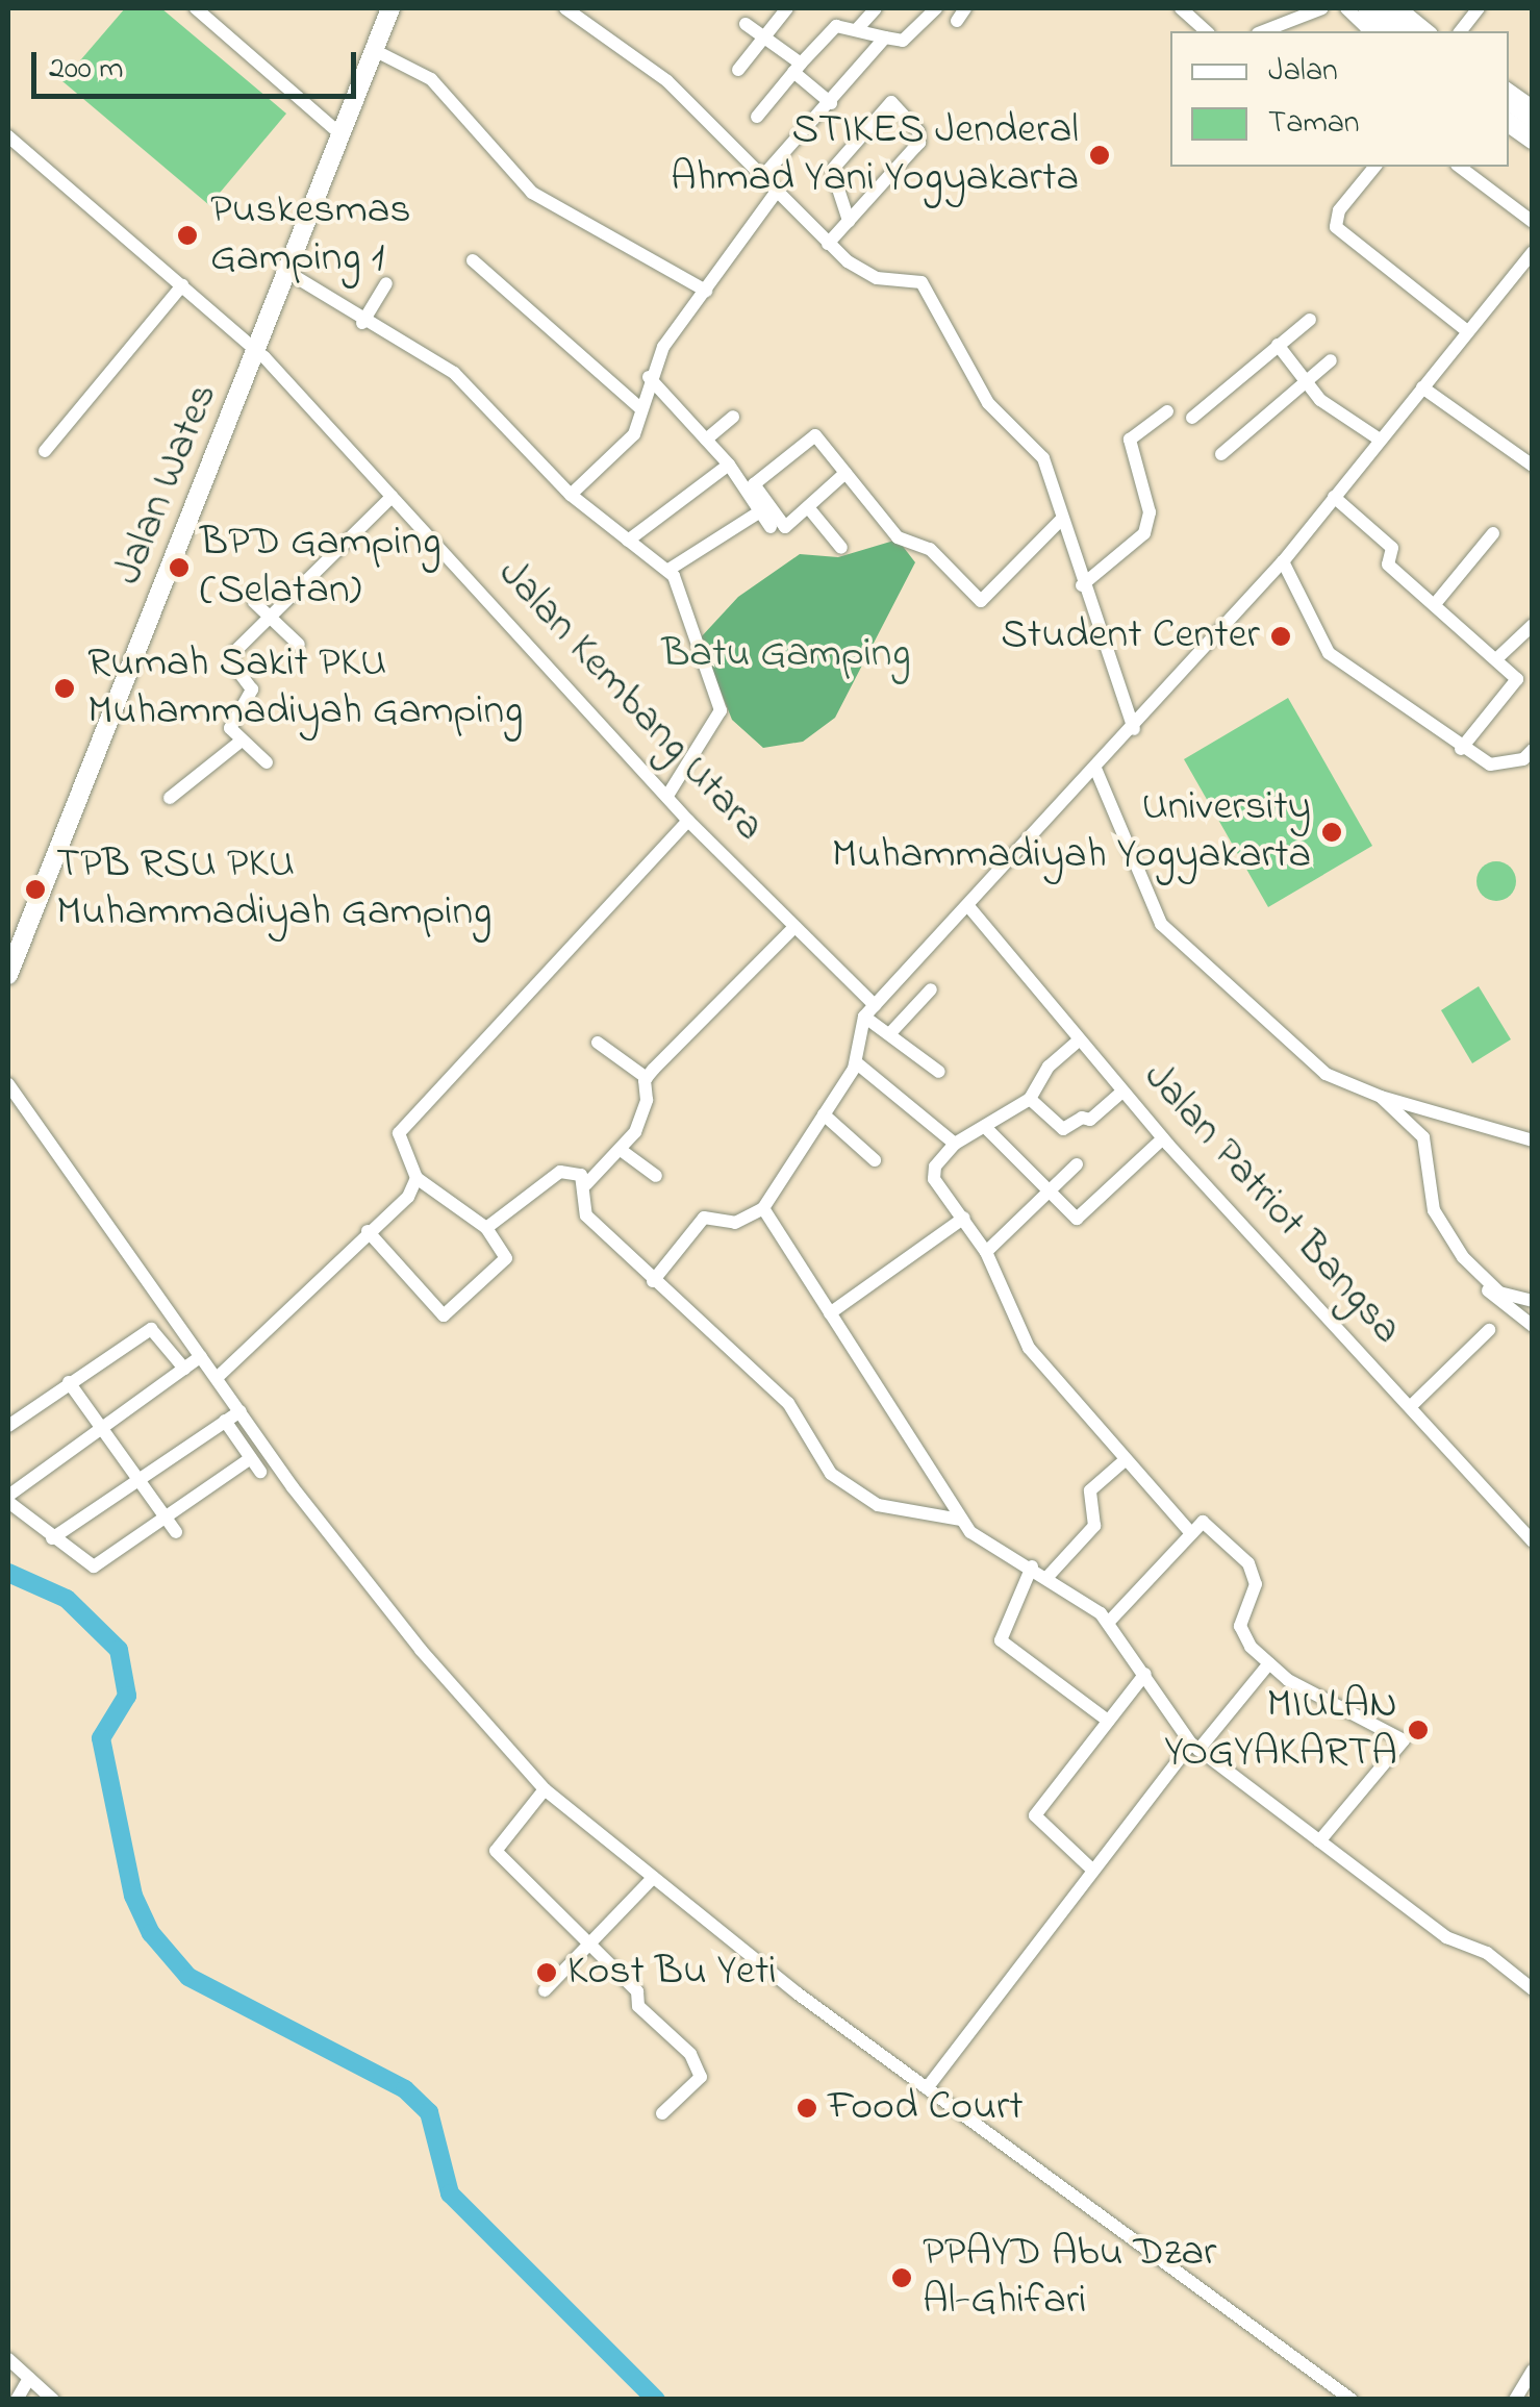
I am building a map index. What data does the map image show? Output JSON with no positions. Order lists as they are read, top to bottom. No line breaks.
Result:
{"streets":{"highway":["Jalan Wates"],"street":["Jalan Kembang Utara","Jalan Patriot Bangsa"]},"crossings":[["Jalan Wates","Jalan Kembang Utara"]],"parks":["Batu Gamping"],"places":["STIKES Jenderal Ahmad Yani Yogyakarta","Puskesmas Gamping 1","BPD Gamping (Selatan)","Student Center","Rumah Sakit PKU Muhammadiyah Gamping","University Muhammadiyah Yogyakarta","TPB RSU PKU Muhammadiyah Gamping","MIULAN YOGYAKARTA","Kost Bu Yeti","Food Court","PPAYD Abu Dzar Al-Ghifari"],"legend":["Jalan","Taman"],"scale_bar":"200 m"}
